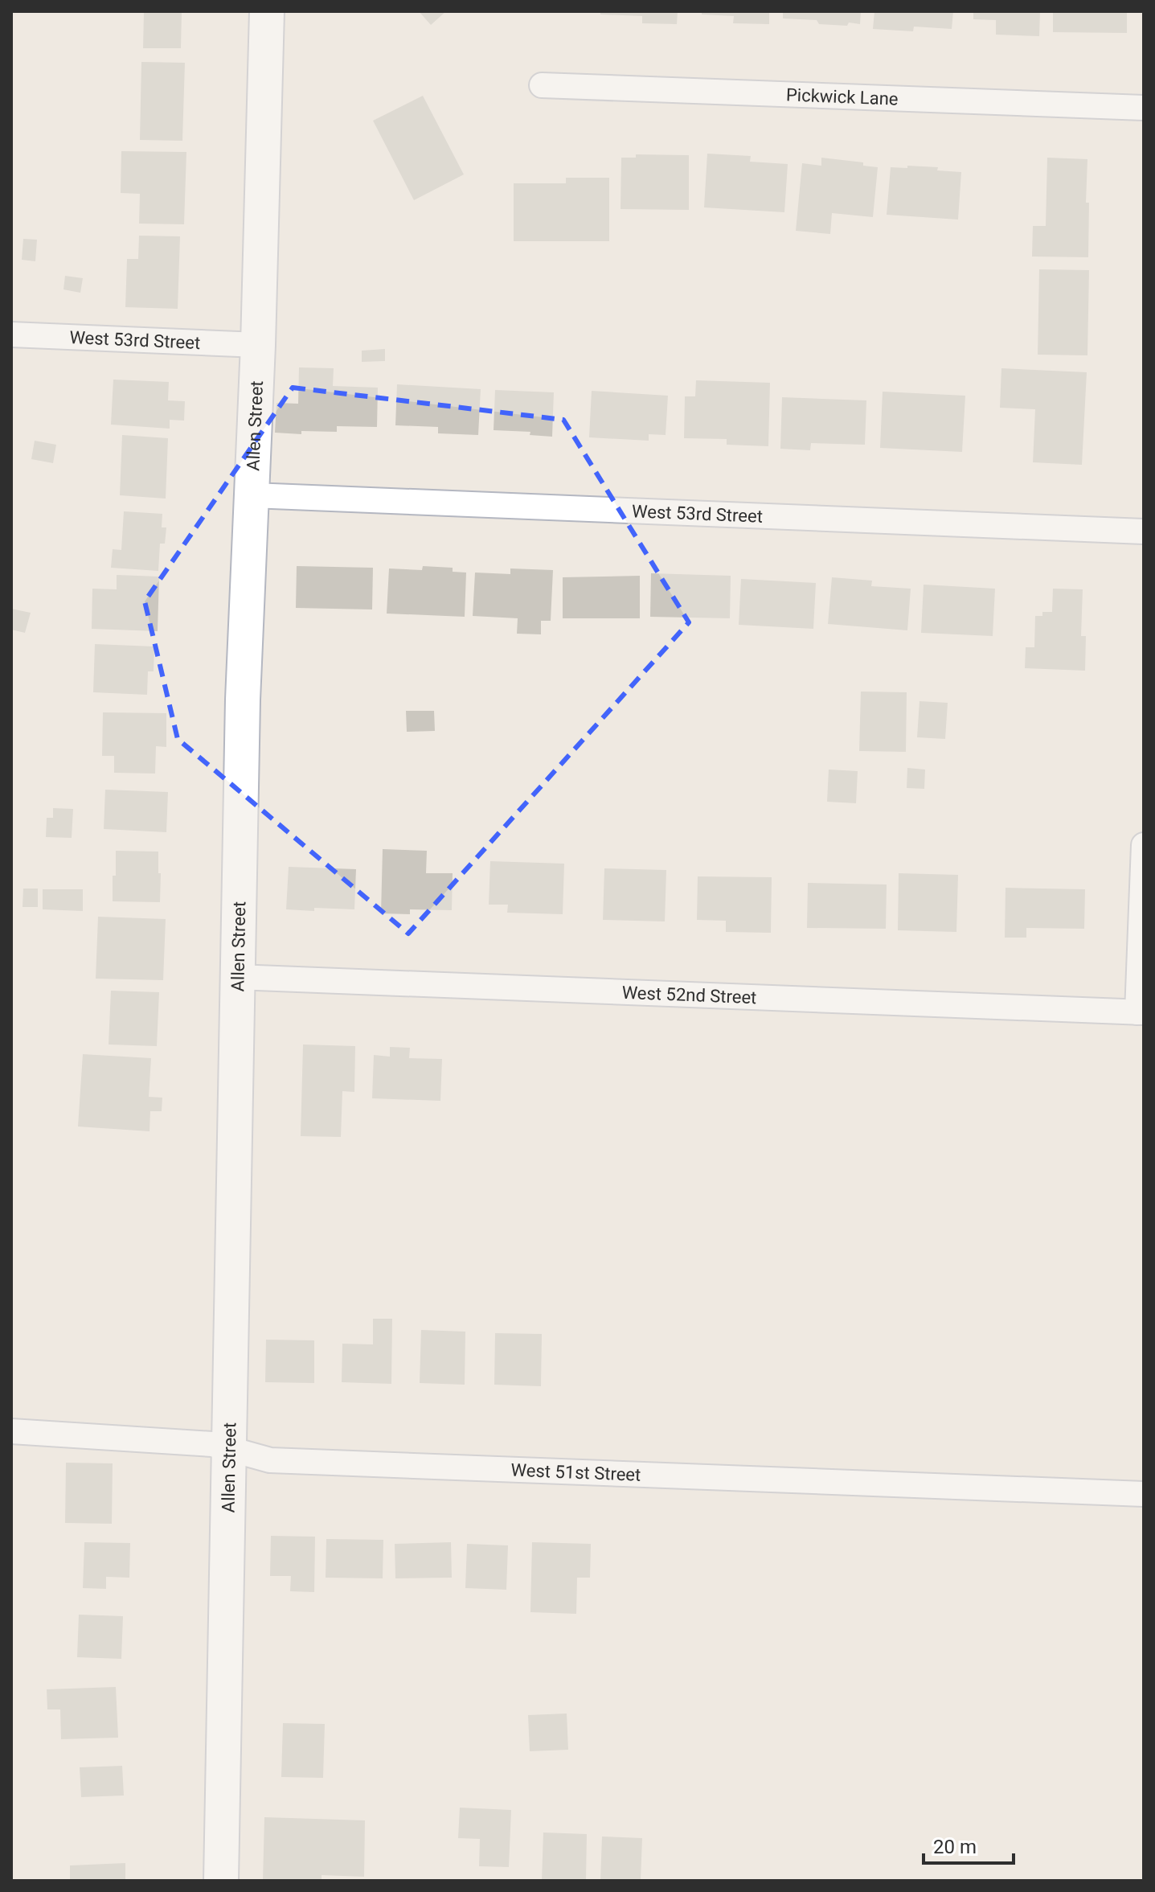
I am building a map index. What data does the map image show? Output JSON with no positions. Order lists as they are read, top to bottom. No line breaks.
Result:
{"streets":{"street":["Pickwick Lane","West 53rd Street","Allen Street","West 52nd Street","West 51st Street"]},"crossings":[["West 53rd Street","Allen Street"],["Allen Street","West 52nd Street"],["Allen Street","West 51st Street"]],"scale_bar":"20 m"}
